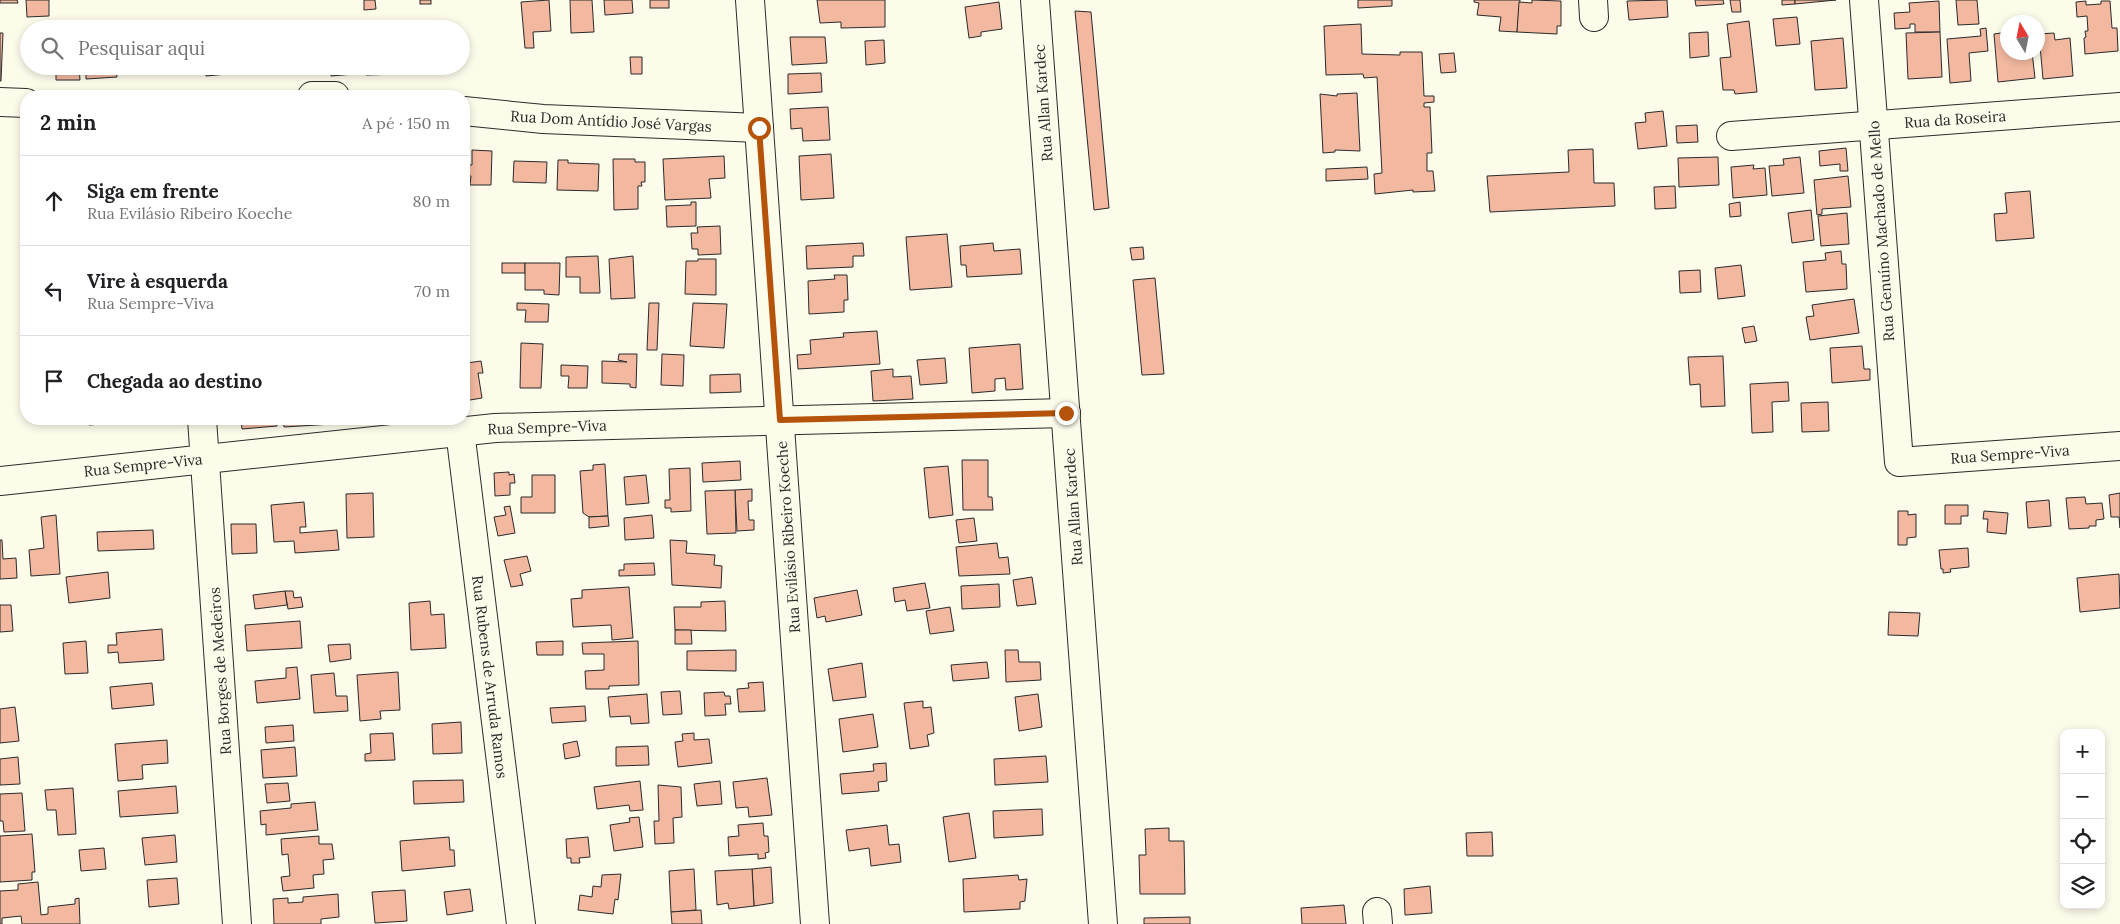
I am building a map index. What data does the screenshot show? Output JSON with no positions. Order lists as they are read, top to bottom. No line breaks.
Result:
{"streets":{"street":["Rua Allan Kardec","Rua da Roseira","Rua Dom Antídio José Vargas","Rua Genuíno Machado de Mello","Rua Sempre-Viva","Rua Evilásio Ribeiro Koeche","Rua Borges de Medeiros","Rua Rubens de Arruda Ramos"]},"crossings":[["Rua Allan Kardec","Rua Sempre-Viva"],["Rua da Roseira","Rua Genuíno Machado de Mello"],["Rua Dom Antídio José Vargas","Rua Evilásio Ribeiro Koeche"],["Rua Genuíno Machado de Mello","Rua Sempre-Viva"],["Rua Sempre-Viva","Rua Evilásio Ribeiro Koeche"],["Rua Sempre-Viva","Rua Borges de Medeiros"],["Rua Sempre-Viva","Rua Rubens de Arruda Ramos"]],"north":"top","page":{"search":"Pesquisar aqui","heading":["2 min","A pé · 150 m"],"list":[["Siga em frente","Rua Evilásio Ribeiro Koeche","80 m"],["Vire à esquerda","Rua Sempre-Viva","70 m"],"Chegada ao destino"],"map_buttons":["+","−"]}}
